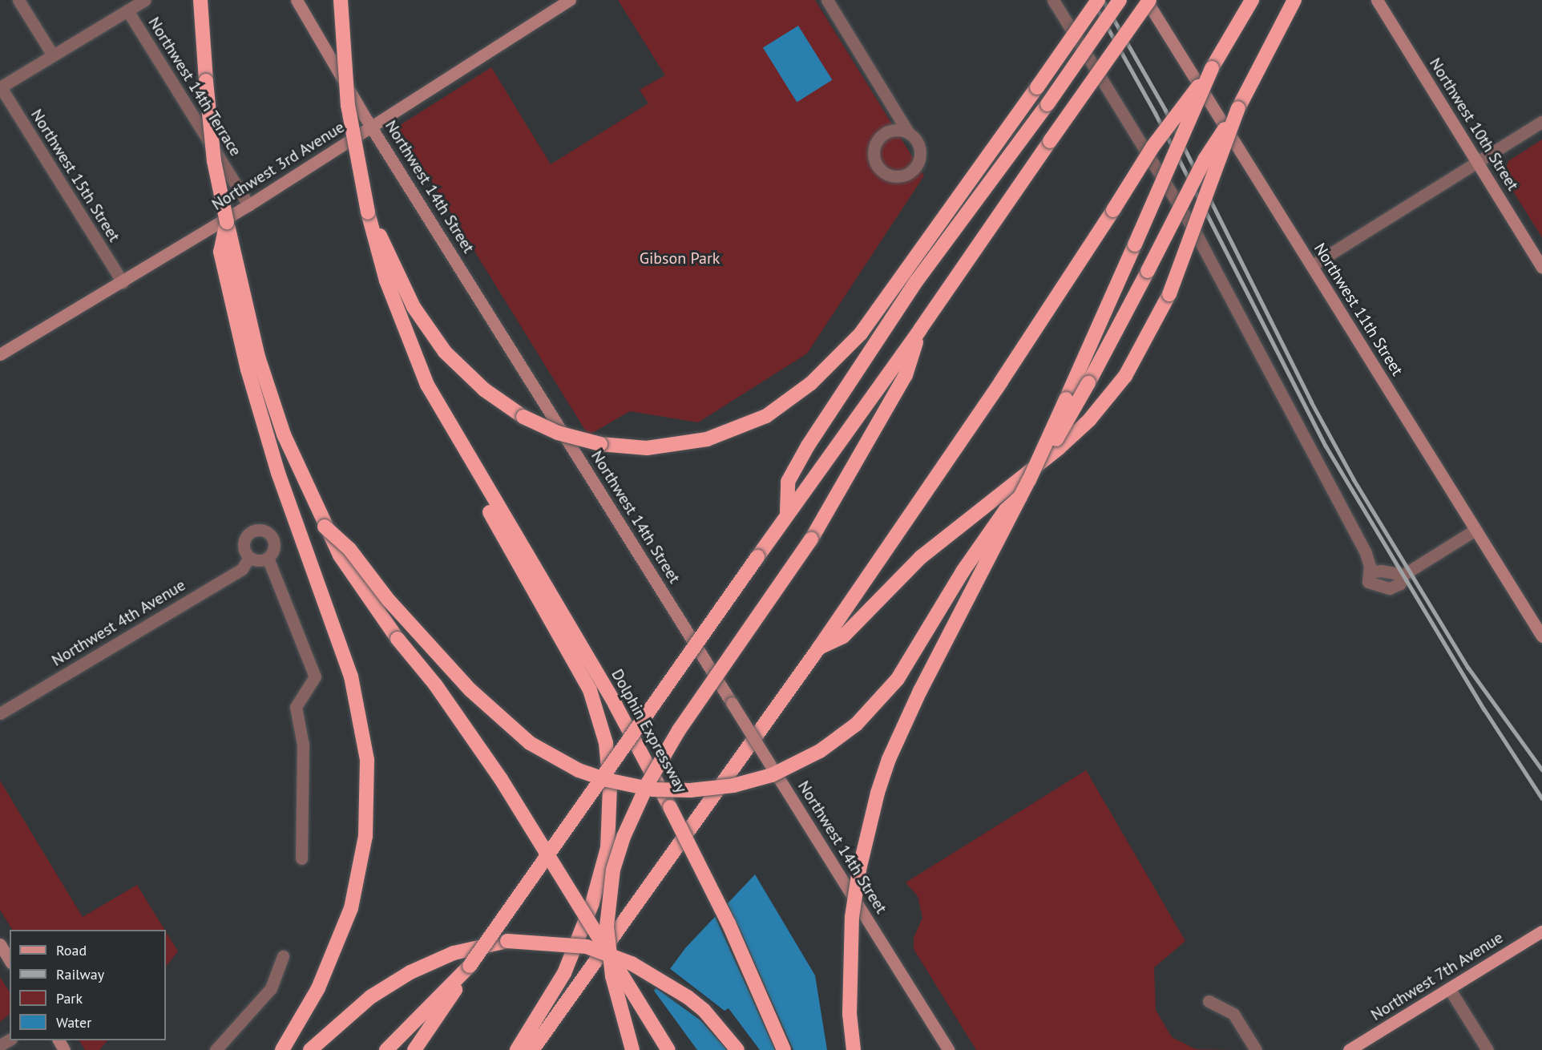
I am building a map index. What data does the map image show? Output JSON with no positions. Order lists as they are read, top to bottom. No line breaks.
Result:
{"streets":{"highway":["Dolphin Expressway"],"main road":["Northwest 7th Avenue"],"street":["Northwest 14th Terrace","Northwest 10th Street","Northwest 3rd Avenue","Northwest 15th Street","Northwest 14th Street","Northwest 11th Street","Northwest 4th Avenue"]},"crossings":[["Northwest 14th Terrace","Northwest 3rd Avenue"],["Northwest 3rd Avenue","Northwest 15th Street"],["Northwest 3rd Avenue","Northwest 14th Street"]],"parks":["Gibson Park"],"legend":["Road","Railway","Park","Water"]}
